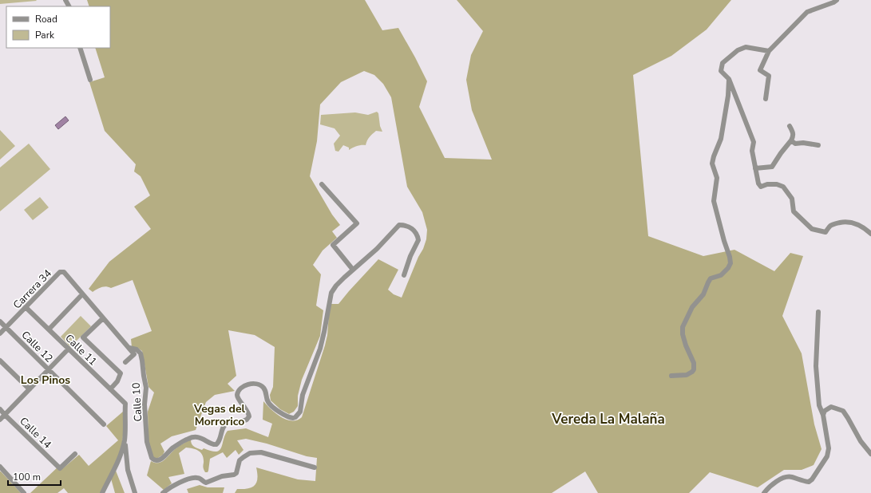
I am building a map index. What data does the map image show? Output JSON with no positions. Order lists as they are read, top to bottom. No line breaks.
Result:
{"streets":{"street":["Carrera 34","Calle 12","Calle 11","Calle 10","Calle 14"]},"crossings":[["Carrera 34","Calle 12"],["Carrera 34","Calle 11"],["Carrera 34","Calle 10"]],"districts":["Los Pinos","Vegas del Morrorico","Vereda La Malaña"],"legend":["Road","Park"],"scale_bar":"100 m"}
